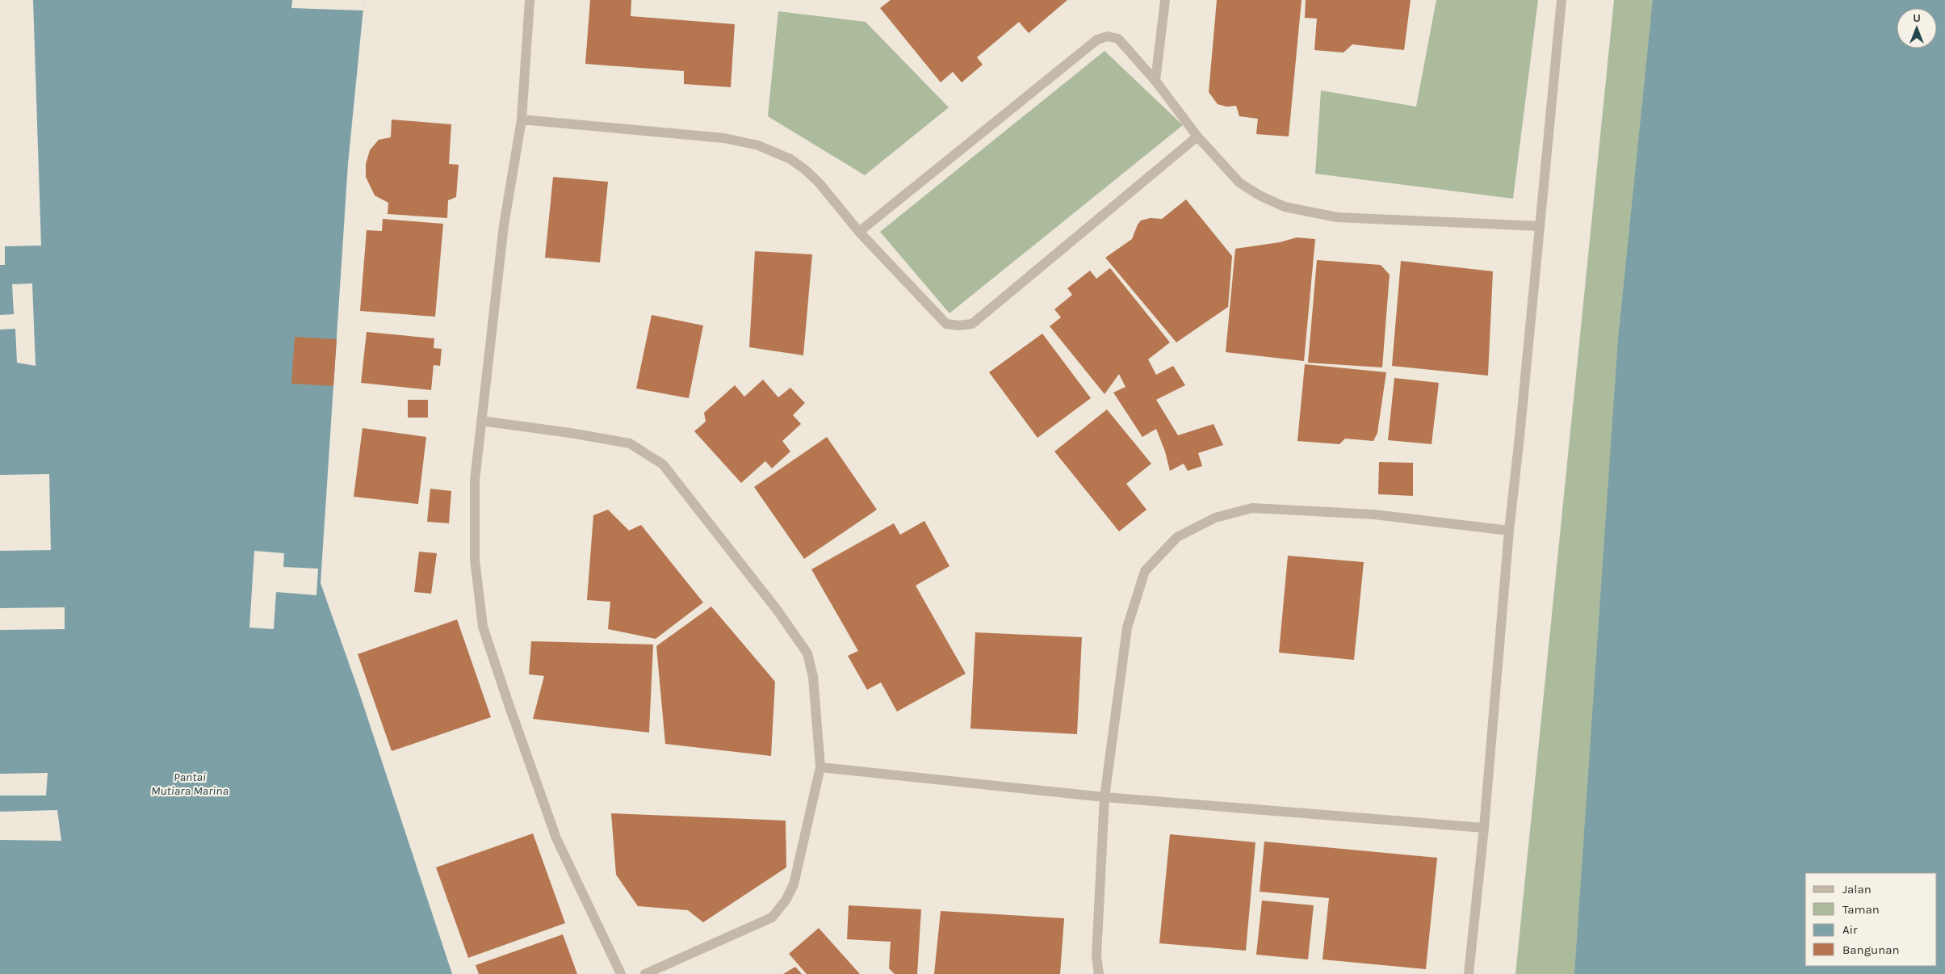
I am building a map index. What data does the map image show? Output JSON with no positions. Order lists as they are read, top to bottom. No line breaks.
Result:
{"water":["Pantai Mutiara Marina"],"legend":["Jalan","Taman","Air","Bangunan"],"north":"top"}
